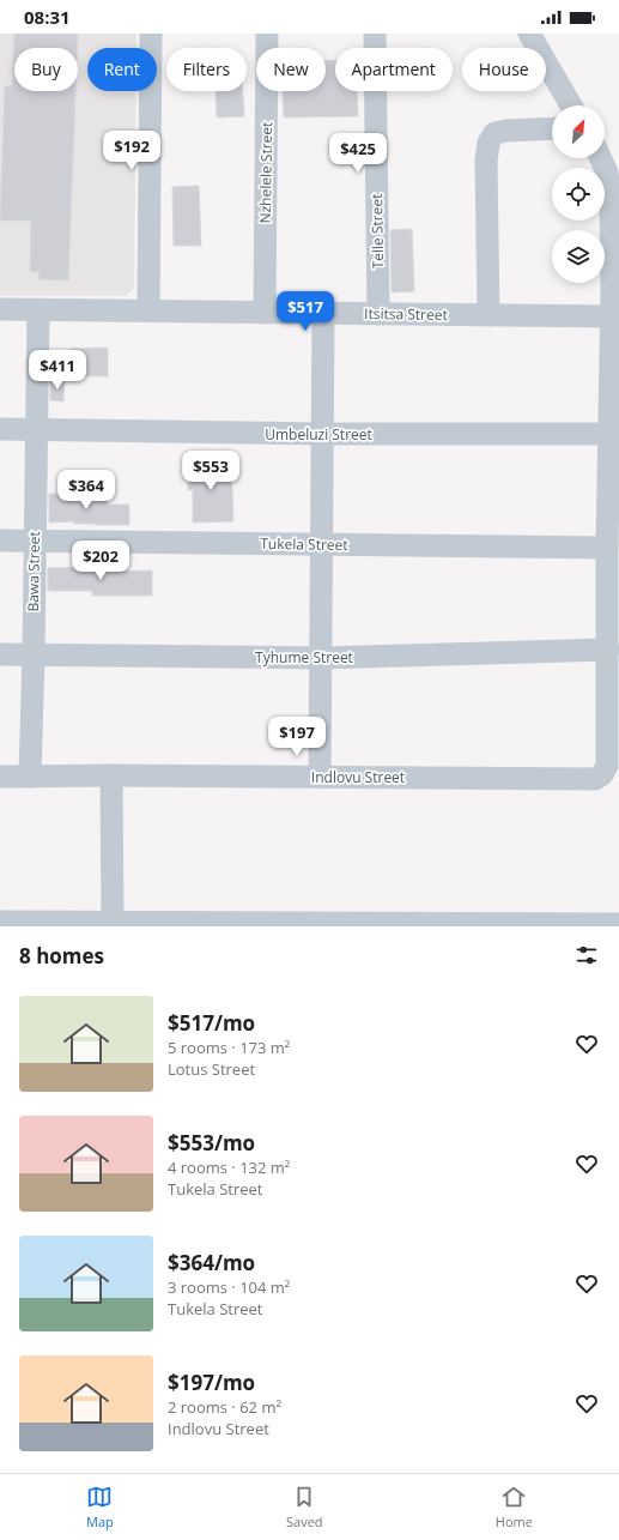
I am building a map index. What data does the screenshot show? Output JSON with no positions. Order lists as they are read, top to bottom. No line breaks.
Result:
{"streets":{"street":["Nzhelele Street","Telle Street","Itsitsa Street","Umbeluzi Street","Tukela Street","Bawa Street","Tyhume Street","Indlovu Street"]},"crossings":[["Nzhelele Street","Itsitsa Street"],["Telle Street","Itsitsa Street"],["Itsitsa Street","Bawa Street"],["Umbeluzi Street","Bawa Street"],["Tukela Street","Bawa Street"],["Bawa Street","Tyhume Street"],["Bawa Street","Indlovu Street"],["Tyhume Street","Indlovu Street"]],"north":"top right","page":{"status":"08:31","chip":["Buy","Rent","Filters","New","Apartment","House"],"price":["$192","$425","$517","$411","$553","$364","$202","$197"],"heading":"8 homes","list":[{"name":"$517/mo","note":"5 rooms · 173 m² · Lotus Street"},{"name":"$553/mo","note":"4 rooms · 132 m² · Tukela Street"},{"name":"$364/mo","note":"3 rooms · 104 m² · Tukela Street"},{"name":"$197/mo","note":"2 rooms · 62 m² · Indlovu Street"}],"tabs":["Map","Saved","Home"]}}
